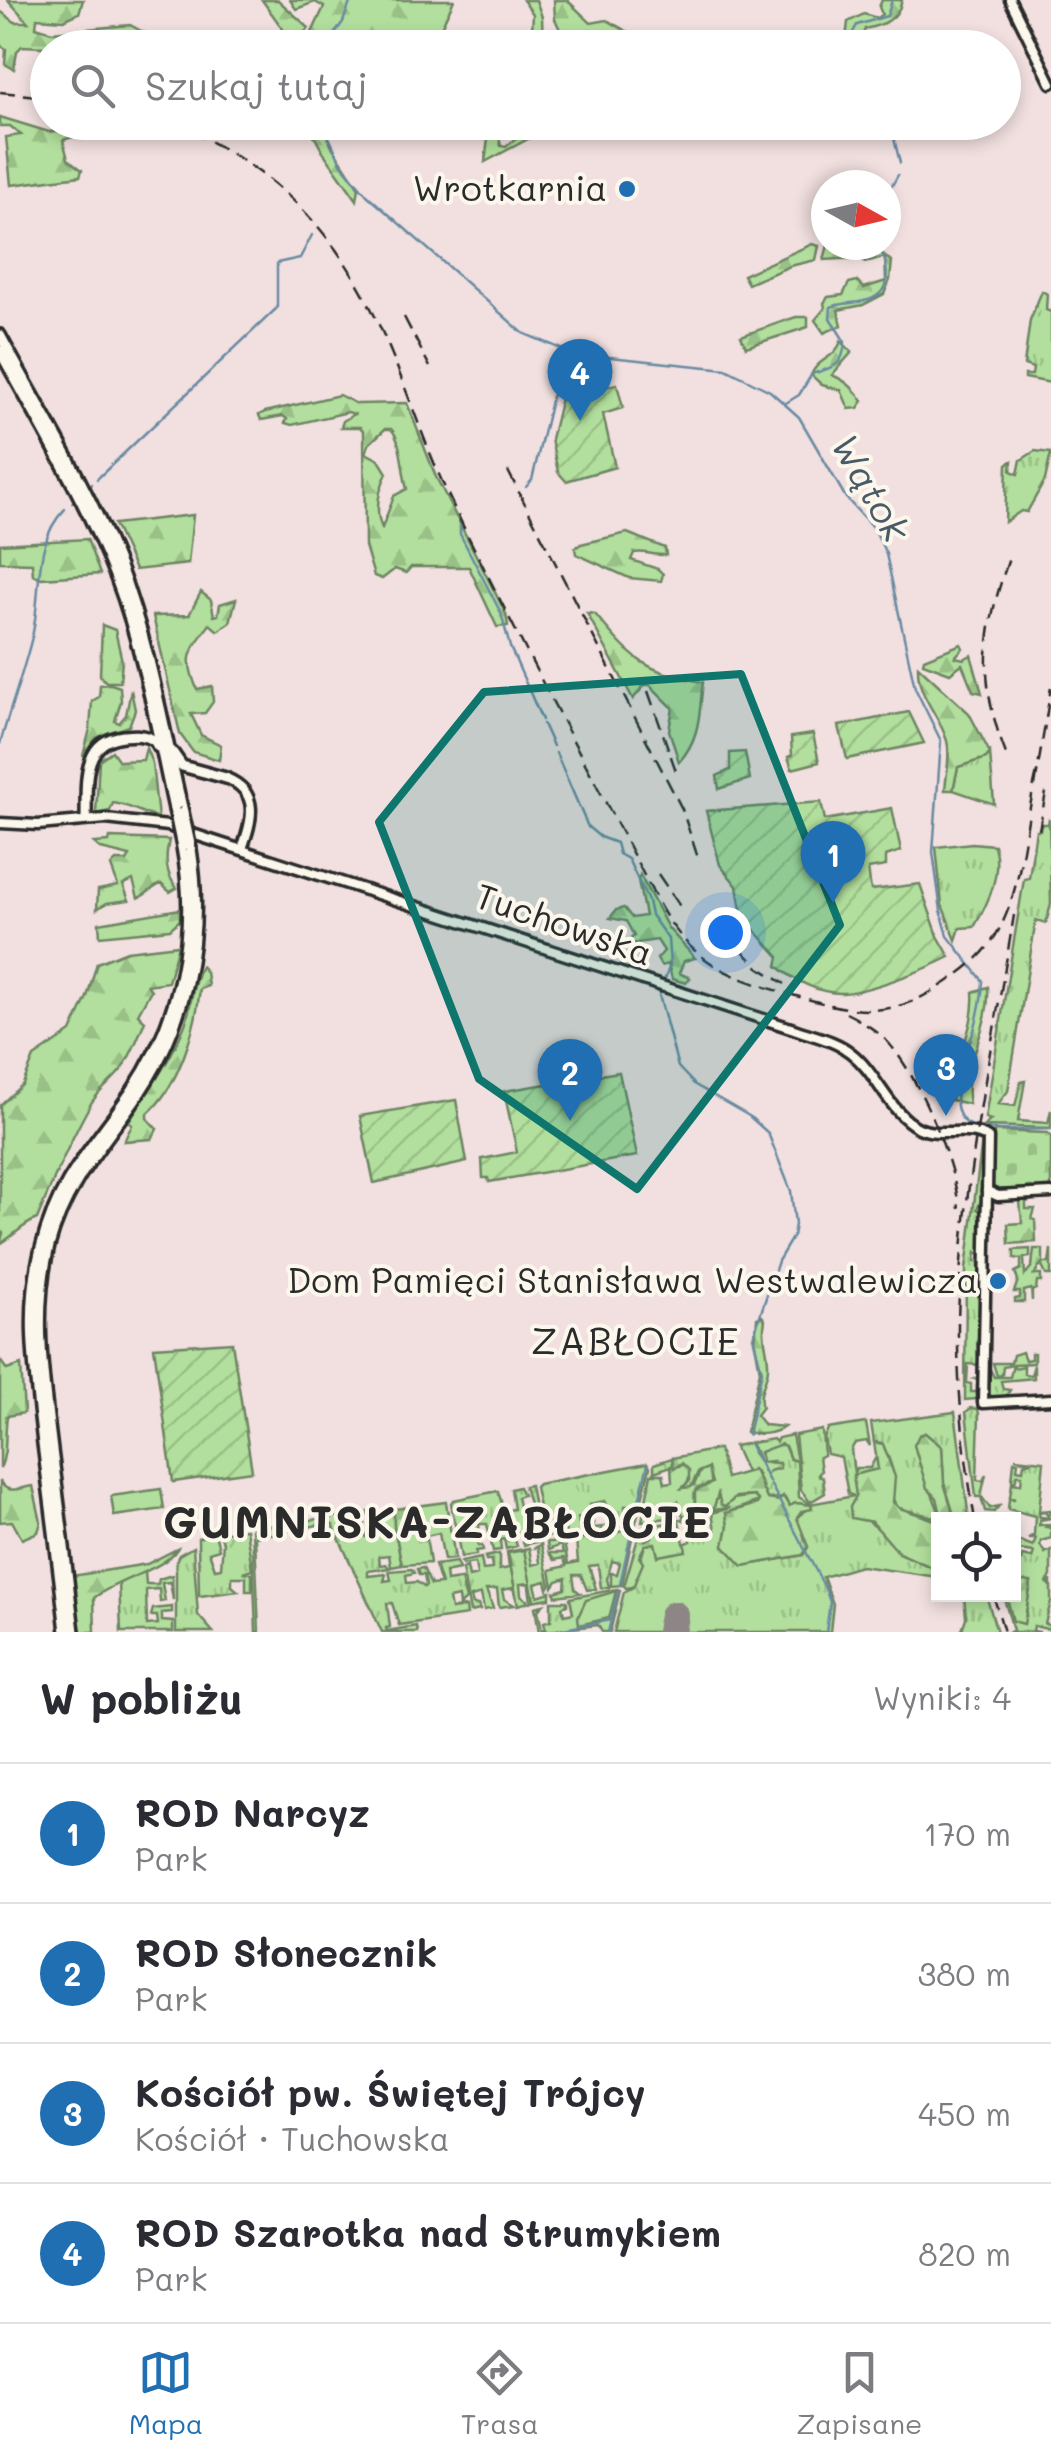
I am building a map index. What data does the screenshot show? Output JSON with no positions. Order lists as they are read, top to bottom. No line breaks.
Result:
{"streets":{"street":["Tuchowska"]},"districts":["ZABŁOCIE","GUMNISKA-ZABŁOCIE"],"water":["Wątok"],"places":["Wrotkarnia","Dom Pamięci Stanisława Westwalewicza"],"north":"right","page":{"search":"Szukaj tutaj","pins":["4","1","3","2"],"heading":["W pobliżu","Wyniki: 4"],"list":[{"mark":"1","name":"ROD Narcyz","note":"Park","value":"170 m"},{"mark":"2","name":"ROD Słonecznik","note":"Park","value":"380 m"},{"mark":"3","name":"Kościół pw. Świętej Trójcy","note":"Kościół · Tuchowska","value":"450 m"},{"mark":"4","name":"ROD Szarotka nad Strumykiem","note":"Park","value":"820 m"}],"nav":["Mapa","Trasa","Zapisane"]}}
